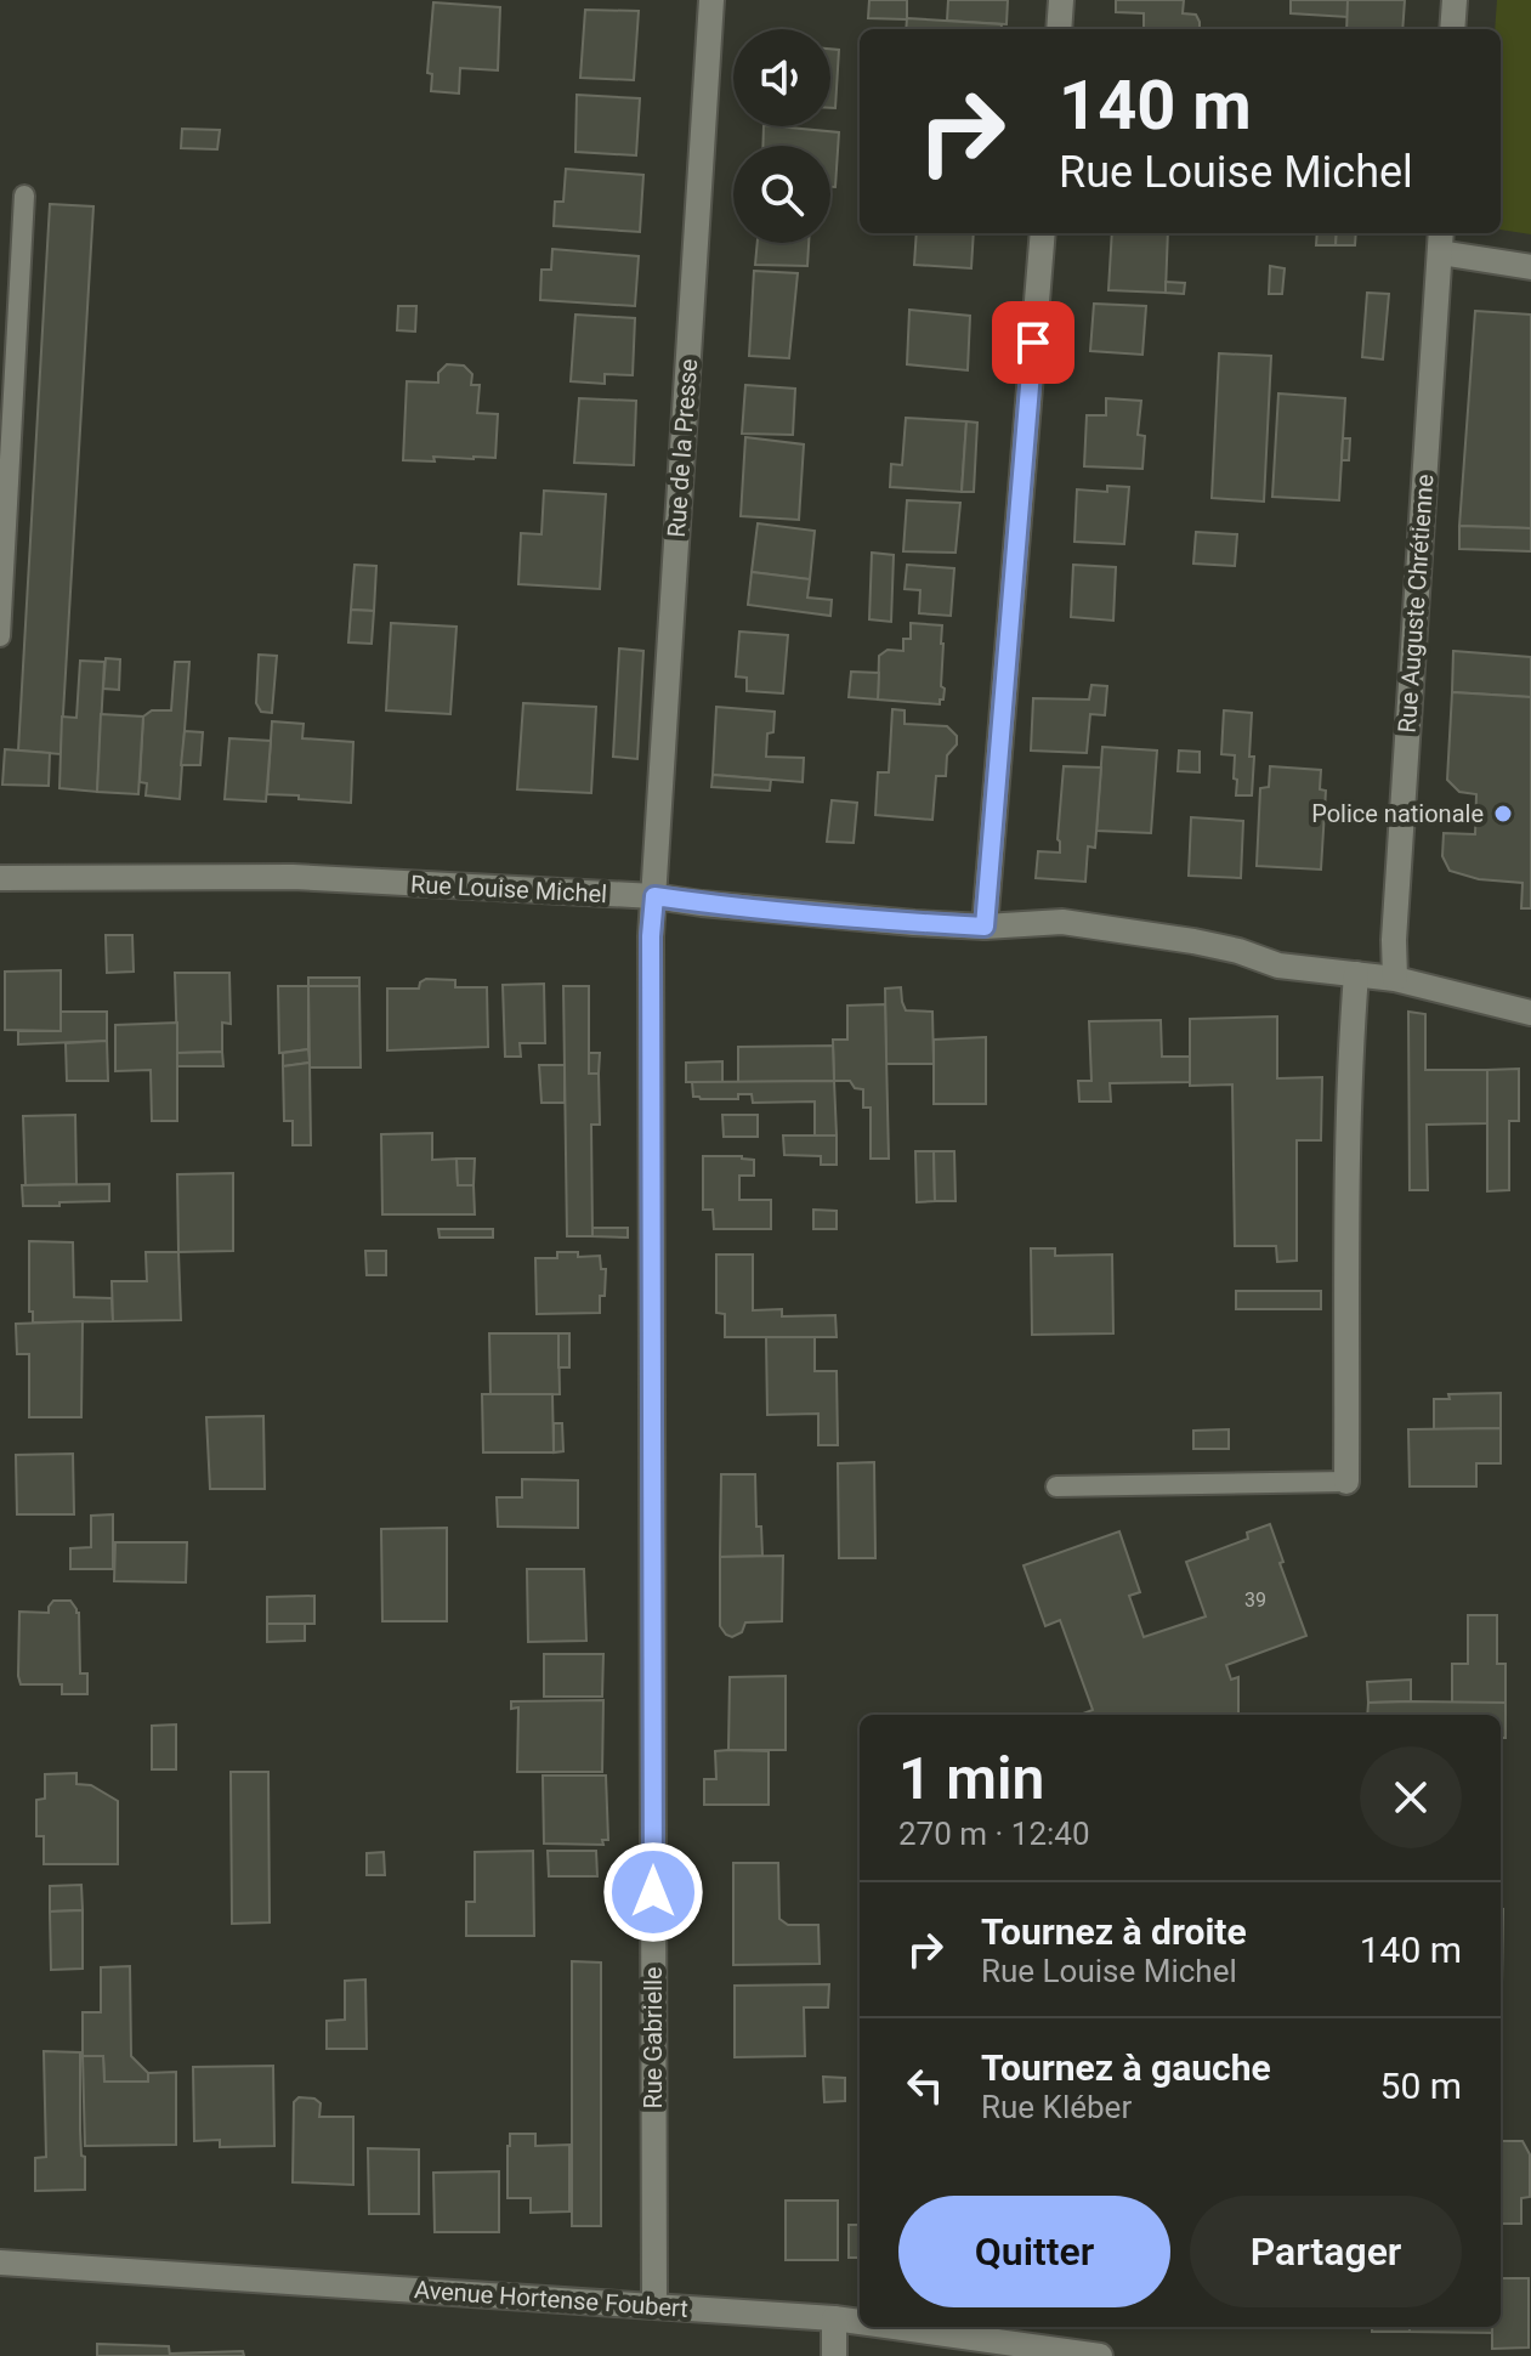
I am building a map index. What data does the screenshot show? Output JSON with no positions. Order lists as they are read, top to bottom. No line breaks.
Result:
{"streets":{"street":["Rue de la Presse","Rue Auguste Chrétienne","Rue Louise Michel","Rue Gabrielle","Avenue Hortense Foubert"]},"crossings":[["Rue de la Presse","Rue Louise Michel"],["Rue de la Presse","Rue Gabrielle"],["Rue Auguste Chrétienne","Rue Louise Michel"],["Rue Louise Michel","Rue Gabrielle"],["Rue Gabrielle","Avenue Hortense Foubert"]],"places":["Police nationale"],"house_numbers":["39"],"page":{"turn":["140 m","Rue Louise Michel"],"heading":["1 min","270 m · 12:40"],"list":[{"name":"Tournez à droite","note":"Rue Louise Michel","value":"140 m"},{"name":"Tournez à gauche","note":"Rue Kléber","value":"50 m"}],"buttons":["Quitter","Partager"]}}
